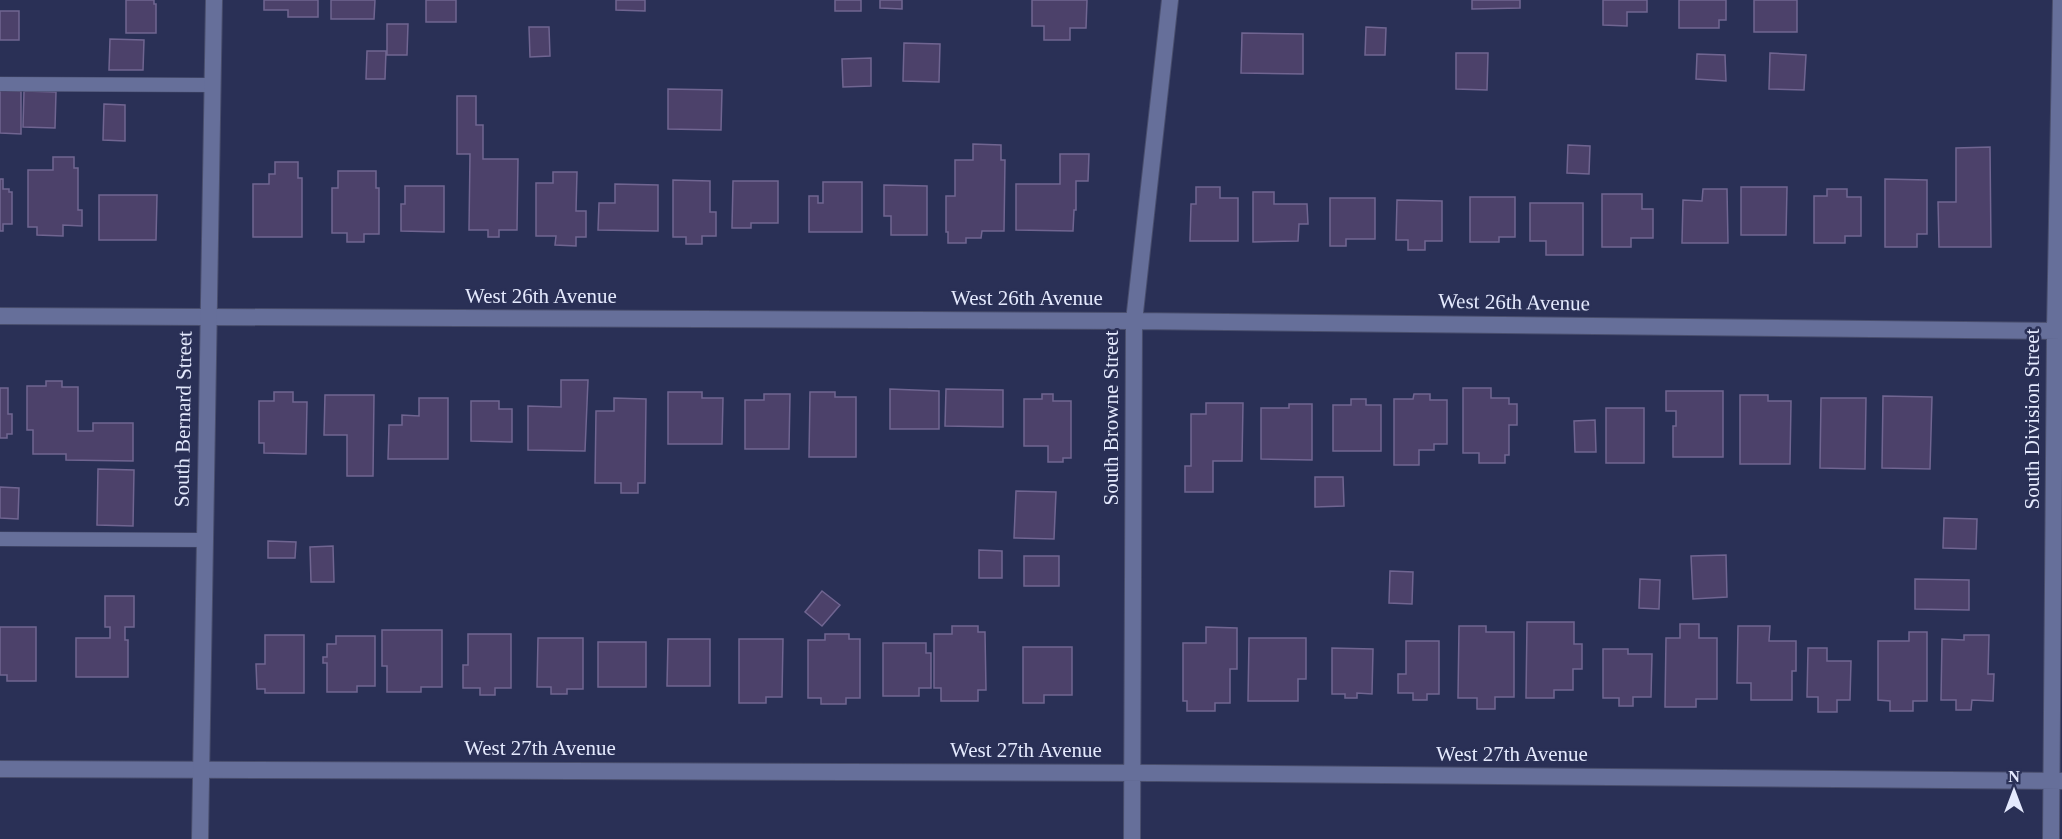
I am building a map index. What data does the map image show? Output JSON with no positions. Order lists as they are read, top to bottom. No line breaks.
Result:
{"streets":{"street":["West 26th Avenue","South Browne Street","South Bernard Street","South Division Street","West 27th Avenue"]},"crossings":[["West 26th Avenue","South Browne Street"],["West 26th Avenue","South Bernard Street"],["West 26th Avenue","South Division Street"],["South Browne Street","West 27th Avenue"],["South Bernard Street","West 27th Avenue"],["South Division Street","West 27th Avenue"]],"north":"top"}
